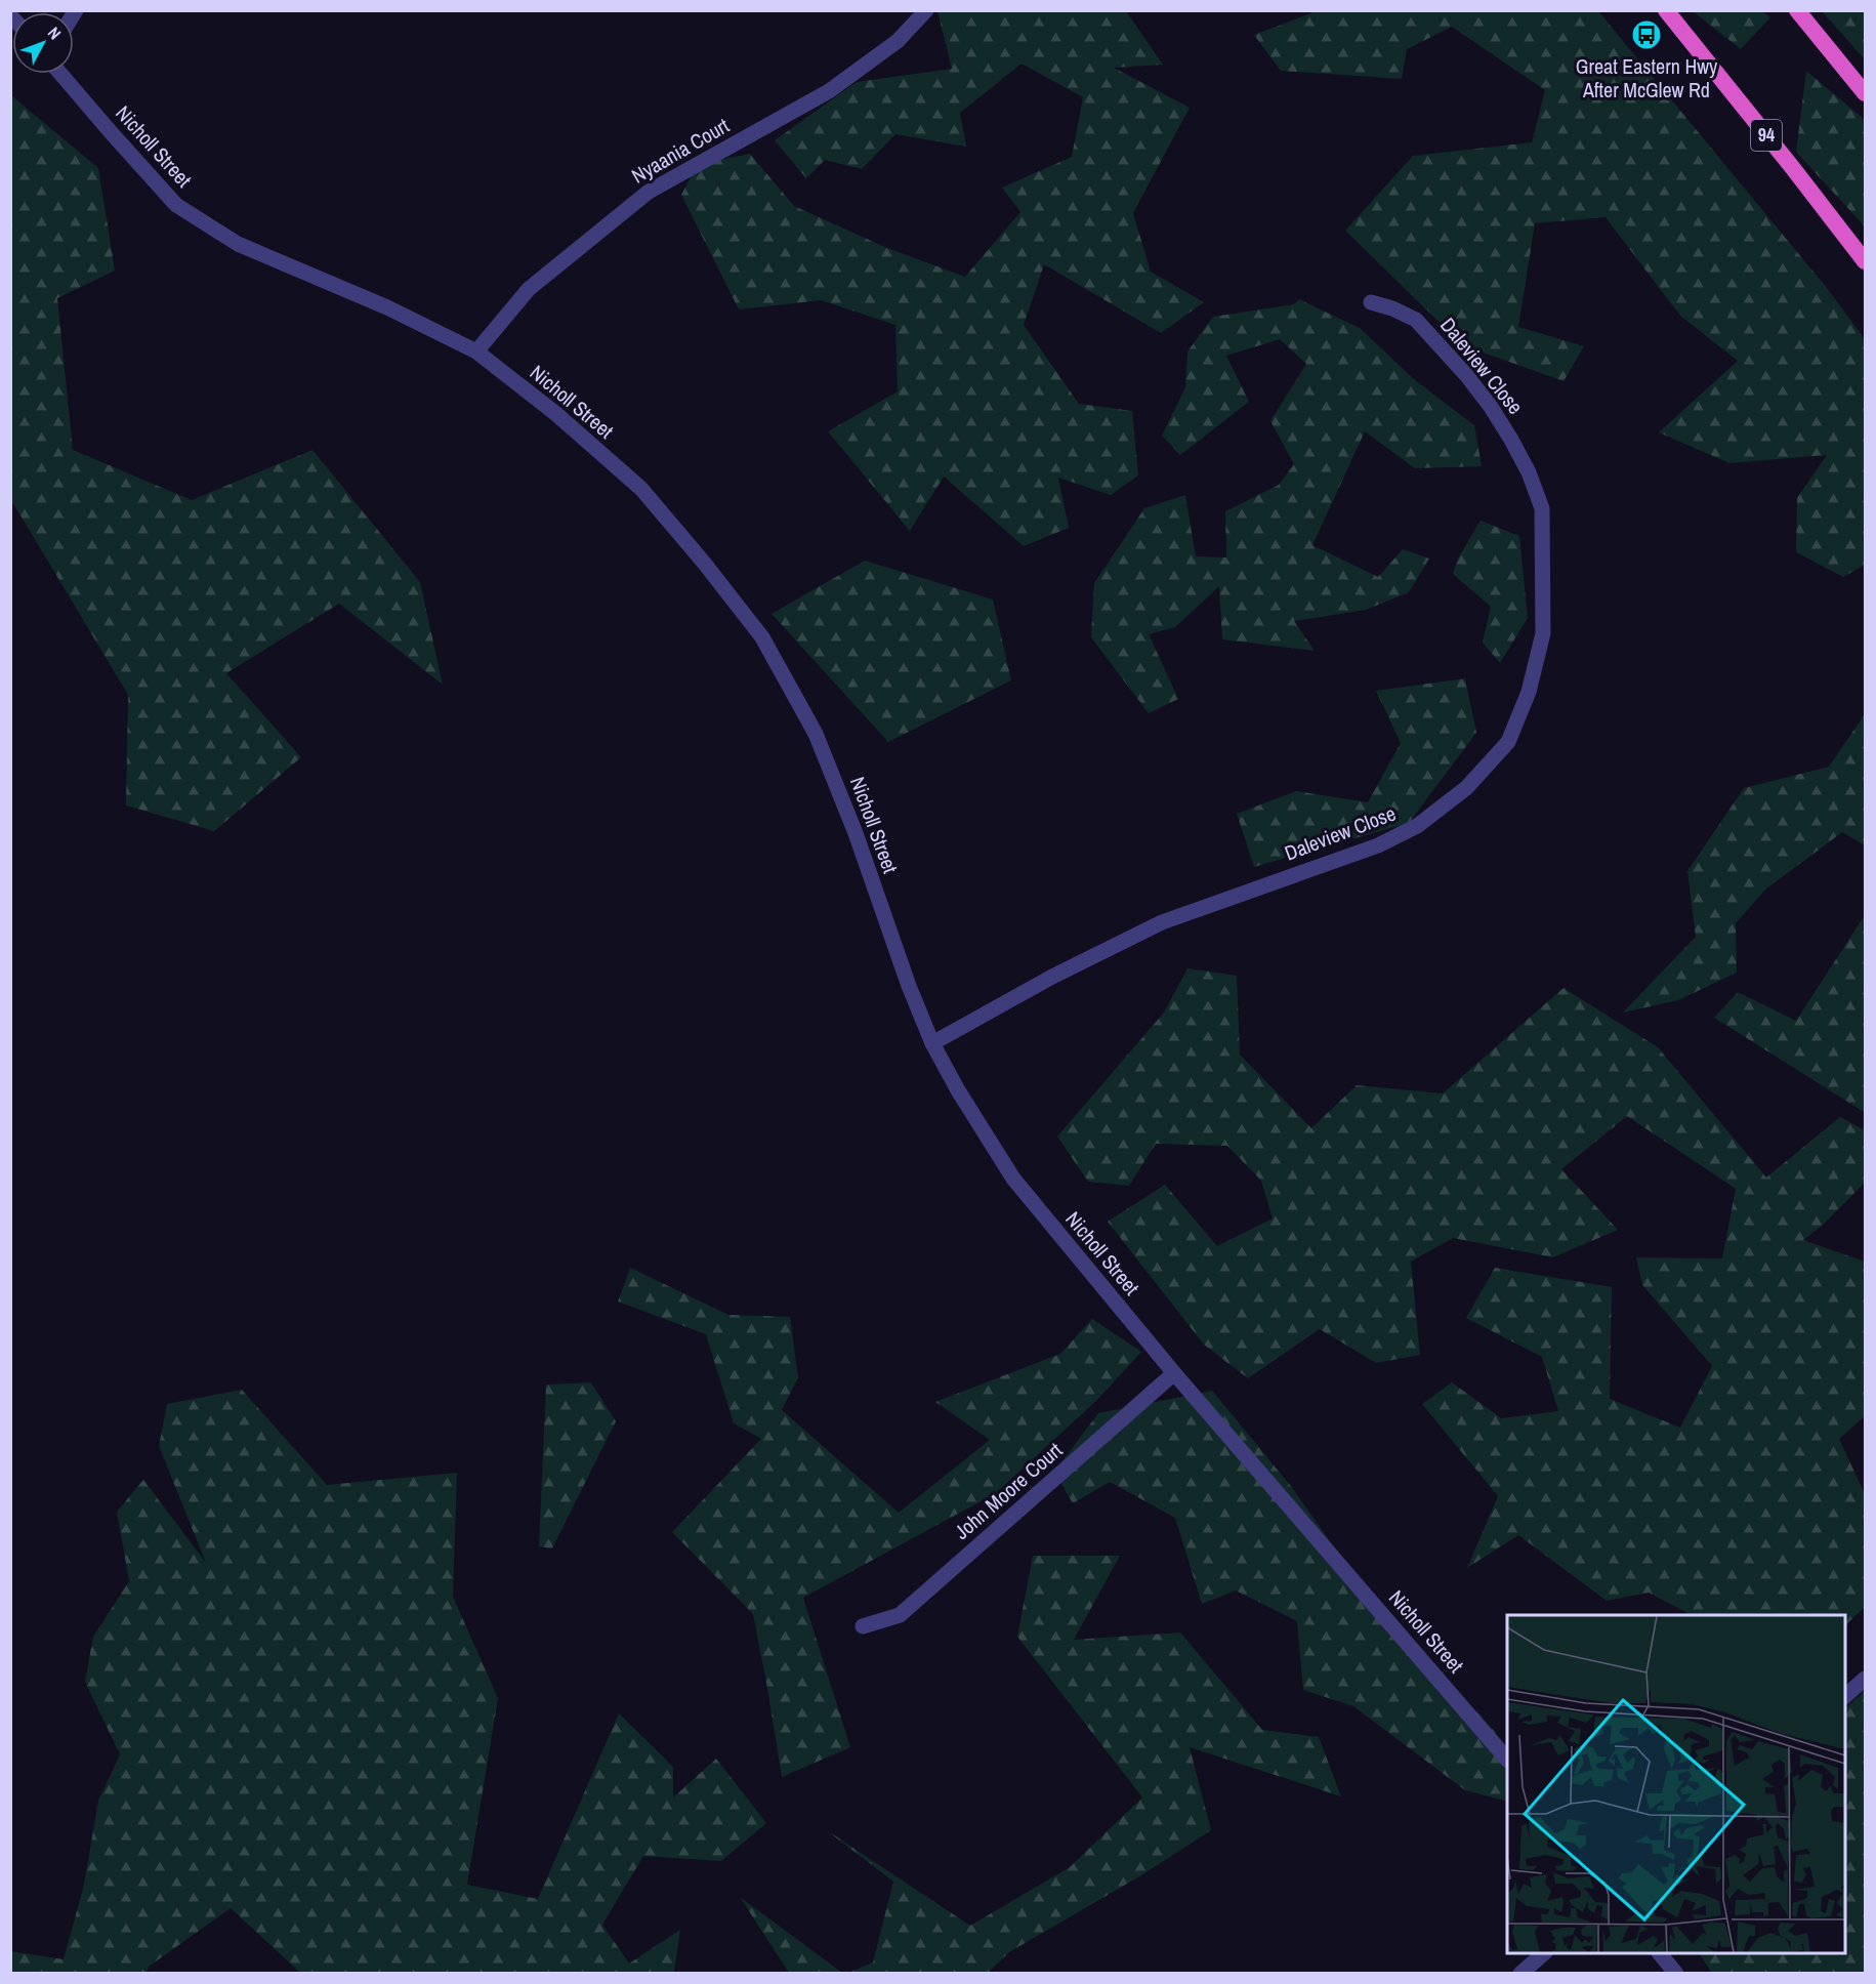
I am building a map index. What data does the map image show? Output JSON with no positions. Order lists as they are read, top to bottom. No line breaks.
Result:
{"streets":{"highway":["94"],"street":["Nicholl Street","Nyaania Court","Daleview Close","John Moore Court"]},"crossings":[["Nicholl Street","Nyaania Court"],["Nicholl Street","Daleview Close"],["Nicholl Street","John Moore Court"]],"places":{"bus stop":["Great Eastern Hwy After McGlew Rd"]},"north":"top right"}
